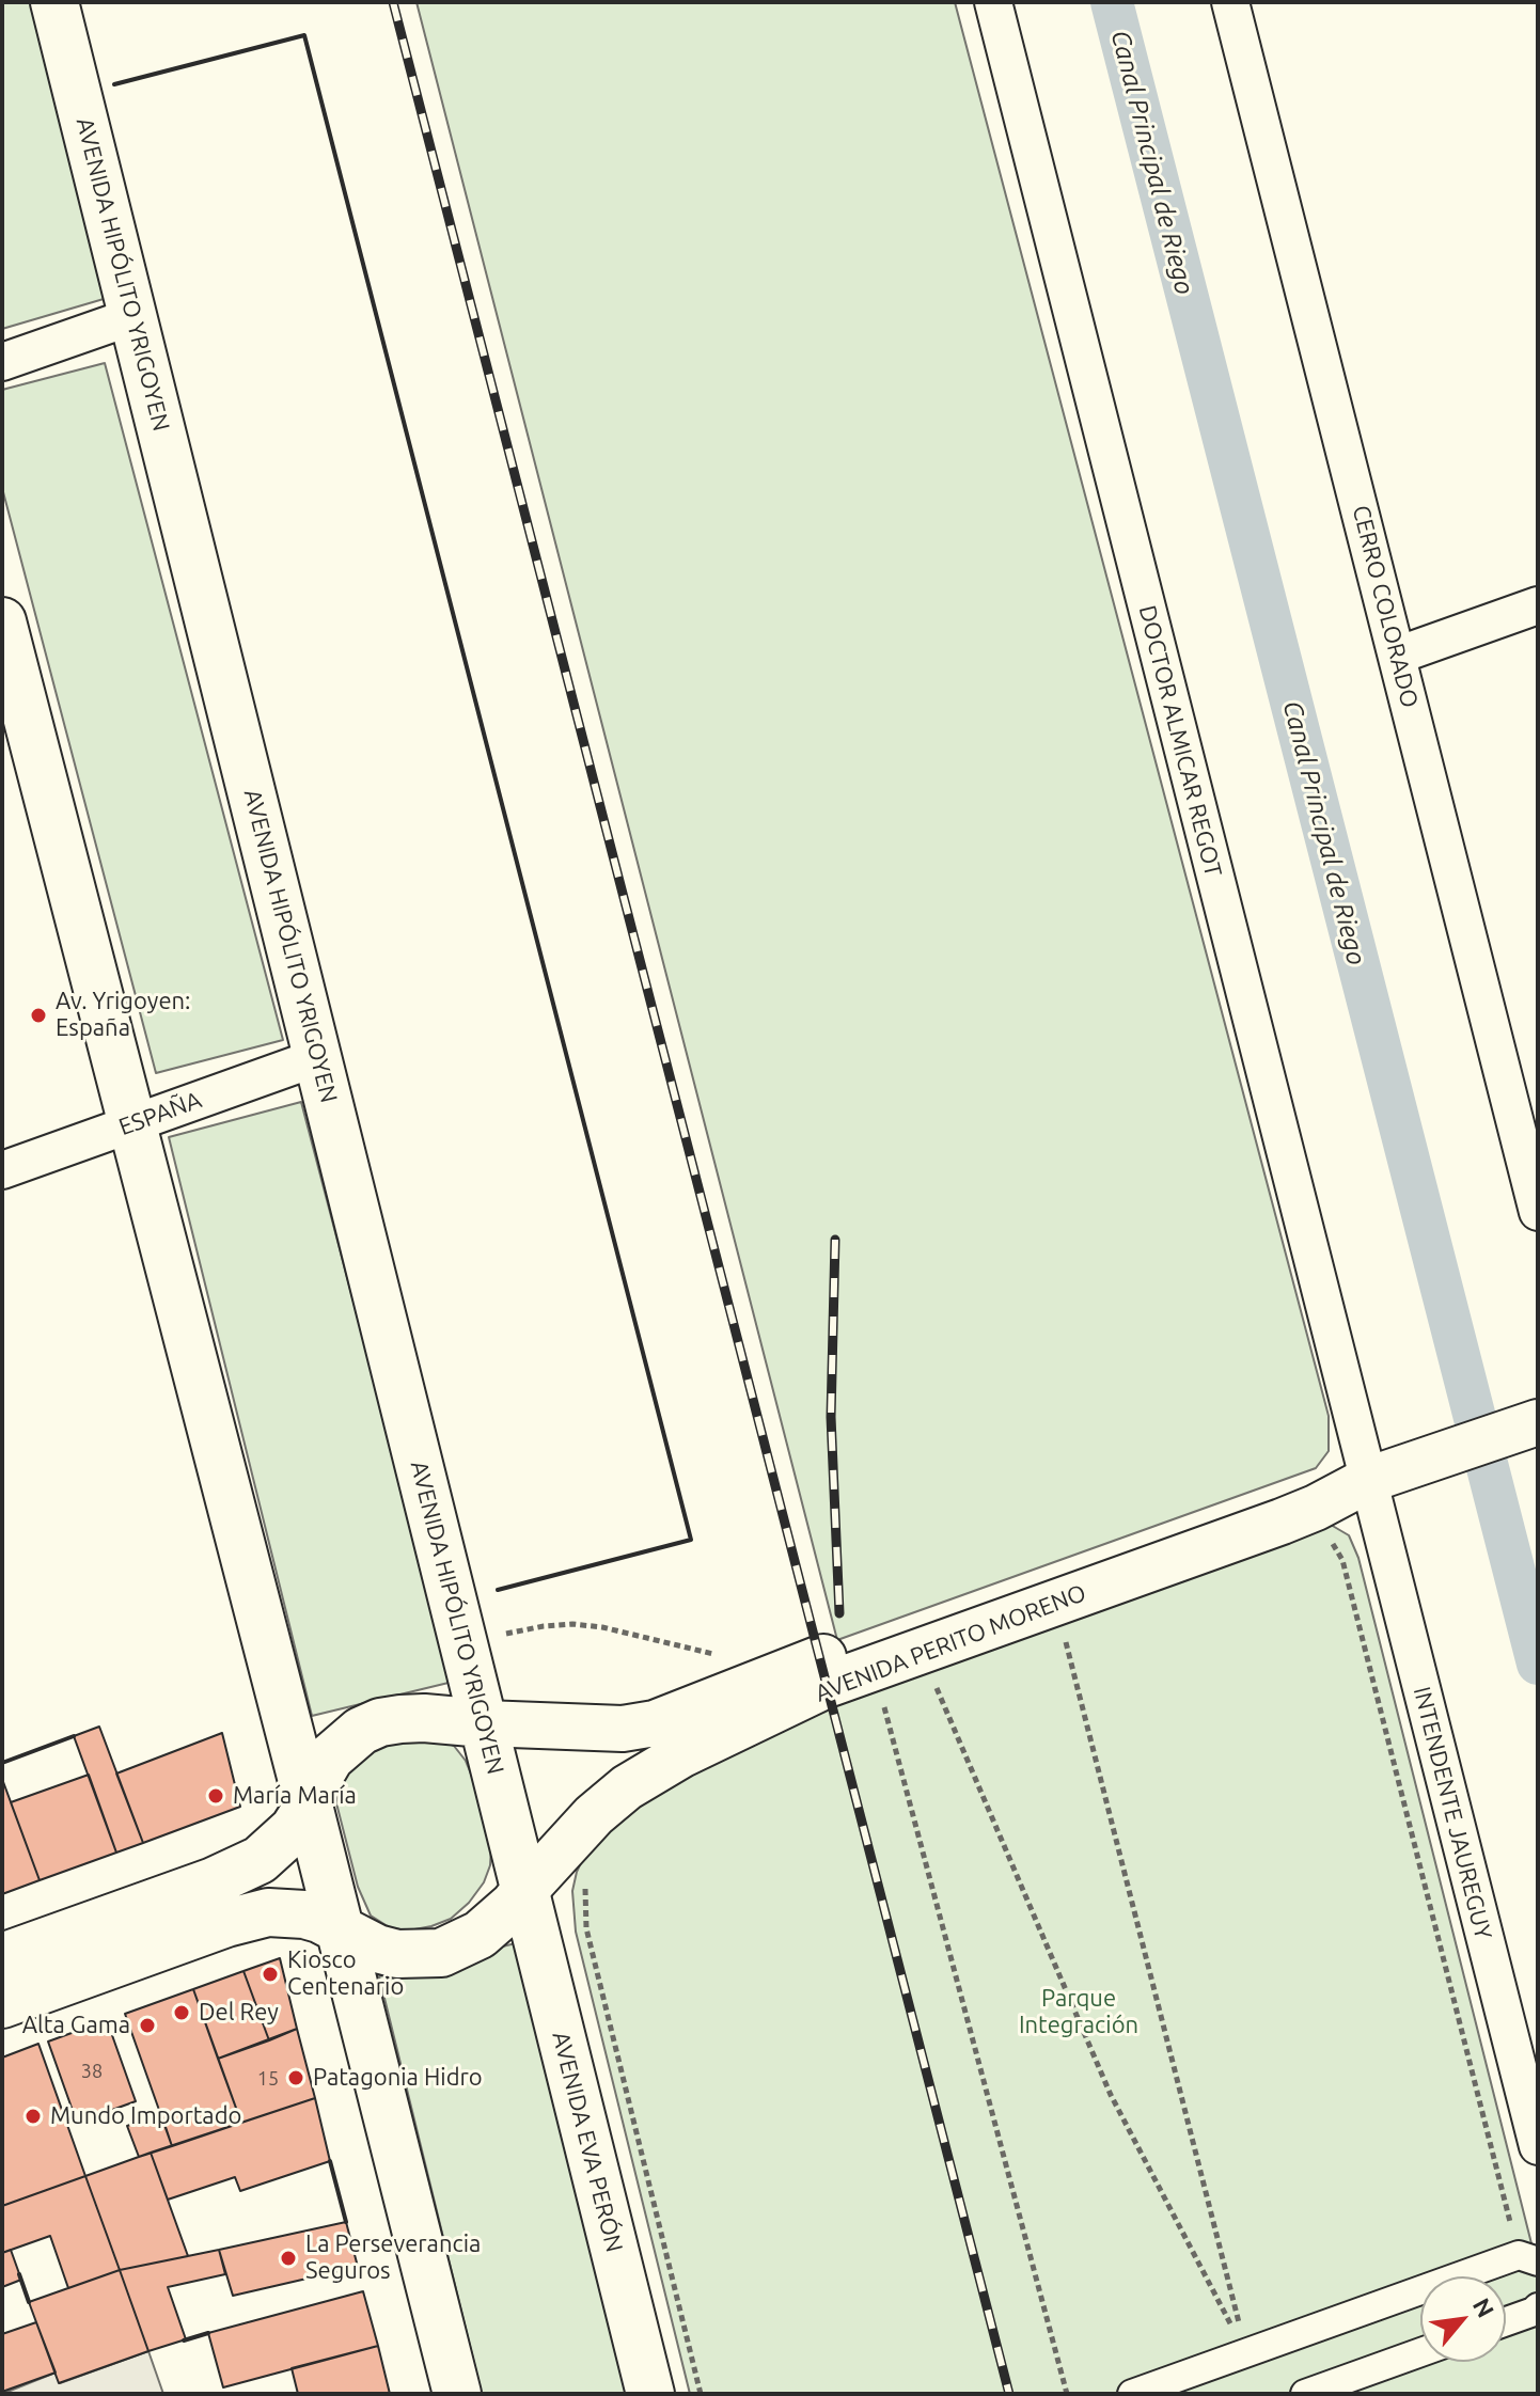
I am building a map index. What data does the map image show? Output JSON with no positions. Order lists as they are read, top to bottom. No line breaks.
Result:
{"streets":{"main road":["AVENIDA HIPÓLITO YRIGOYEN","AVENIDA EVA PERÓN"],"street":["CERRO COLORADO","DOCTOR ALMICAR REGOT","ESPAÑA","AVENIDA PERITO MORENO","INTENDENTE JAUREGUY"]},"crossings":[["AVENIDA HIPÓLITO YRIGOYEN","ESPAÑA"],["AVENIDA HIPÓLITO YRIGOYEN","AVENIDA PERITO MORENO"],["AVENIDA HIPÓLITO YRIGOYEN","AVENIDA EVA PERÓN"],["DOCTOR ALMICAR REGOT","AVENIDA PERITO MORENO"],["DOCTOR ALMICAR REGOT","INTENDENTE JAUREGUY"],["AVENIDA PERITO MORENO","INTENDENTE JAUREGUY"],["AVENIDA PERITO MORENO","AVENIDA EVA PERÓN"]],"water":["Canal Principal de Riego"],"parks":["Parque Integración"],"places":["Av. Yrigoyen: España","María María","Kiosco Centenario","Del Rey","Alta Gama","Patagonia Hidro","Mundo Importado","La Perseverancia Seguros"],"house_numbers":["38","15"],"north":"top right"}
